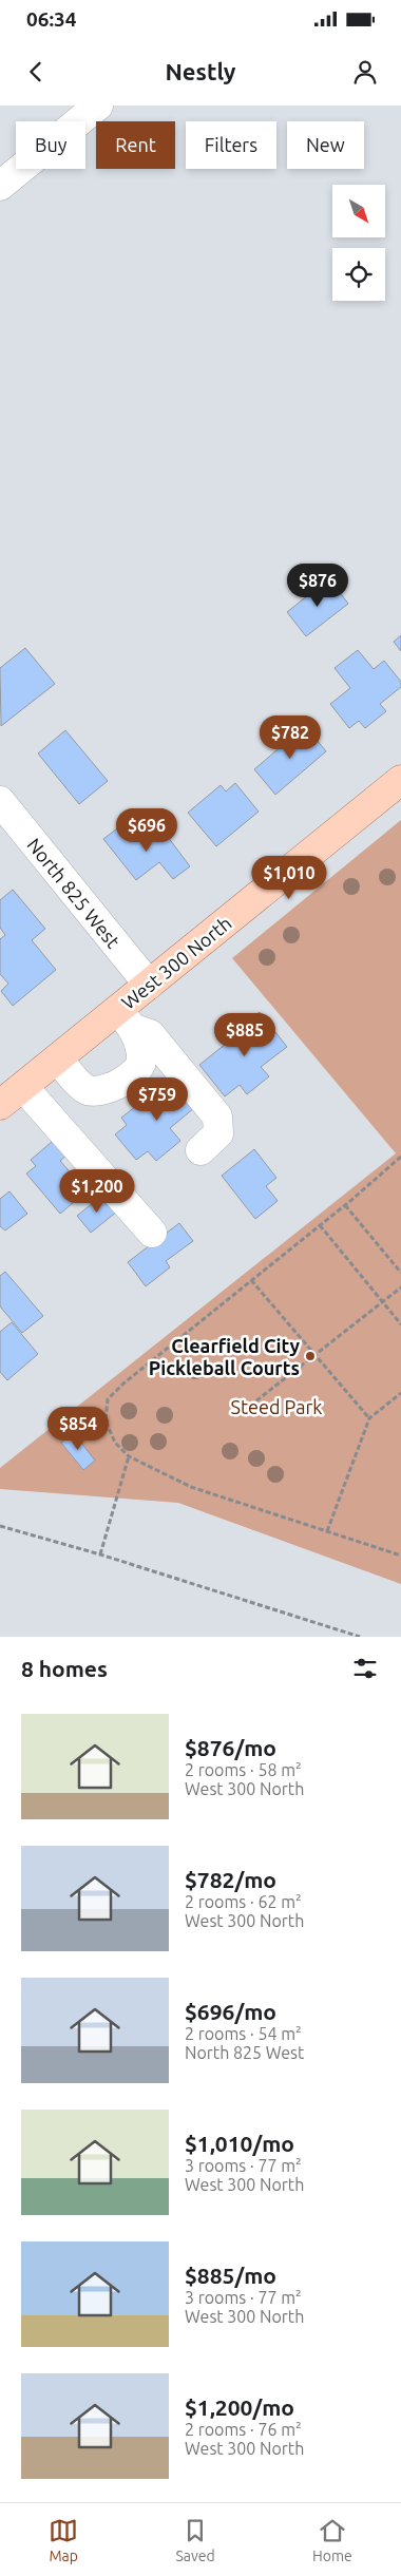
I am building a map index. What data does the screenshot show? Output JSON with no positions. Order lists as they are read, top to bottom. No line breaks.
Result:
{"streets":{"main road":["West 300 North"],"street":["North 825 West"]},"crossings":[["North 825 West","West 300 North"]],"parks":["Steed Park"],"places":["Clearfield City Pickleball Courts"],"north":"bottom right","page":{"status":"06:34","header":"Nestly","chip":["Buy","Rent","Filters","New"],"price":["$876","$782","$696","$1,010","$885","$759","$1,200","$854"],"heading":"8 homes","list":[{"name":"$876/mo","note":"2 rooms · 58 m² · West 300 North"},{"name":"$782/mo","note":"2 rooms · 62 m² · West 300 North"},{"name":"$696/mo","note":"2 rooms · 54 m² · North 825 West"},{"name":"$1,010/mo","note":"3 rooms · 77 m² · West 300 North"},{"name":"$885/mo","note":"3 rooms · 77 m² · West 300 North"},{"name":"$1,200/mo","note":"2 rooms · 76 m² · West 300 North"}],"tabs":["Map","Saved","Home"]}}
